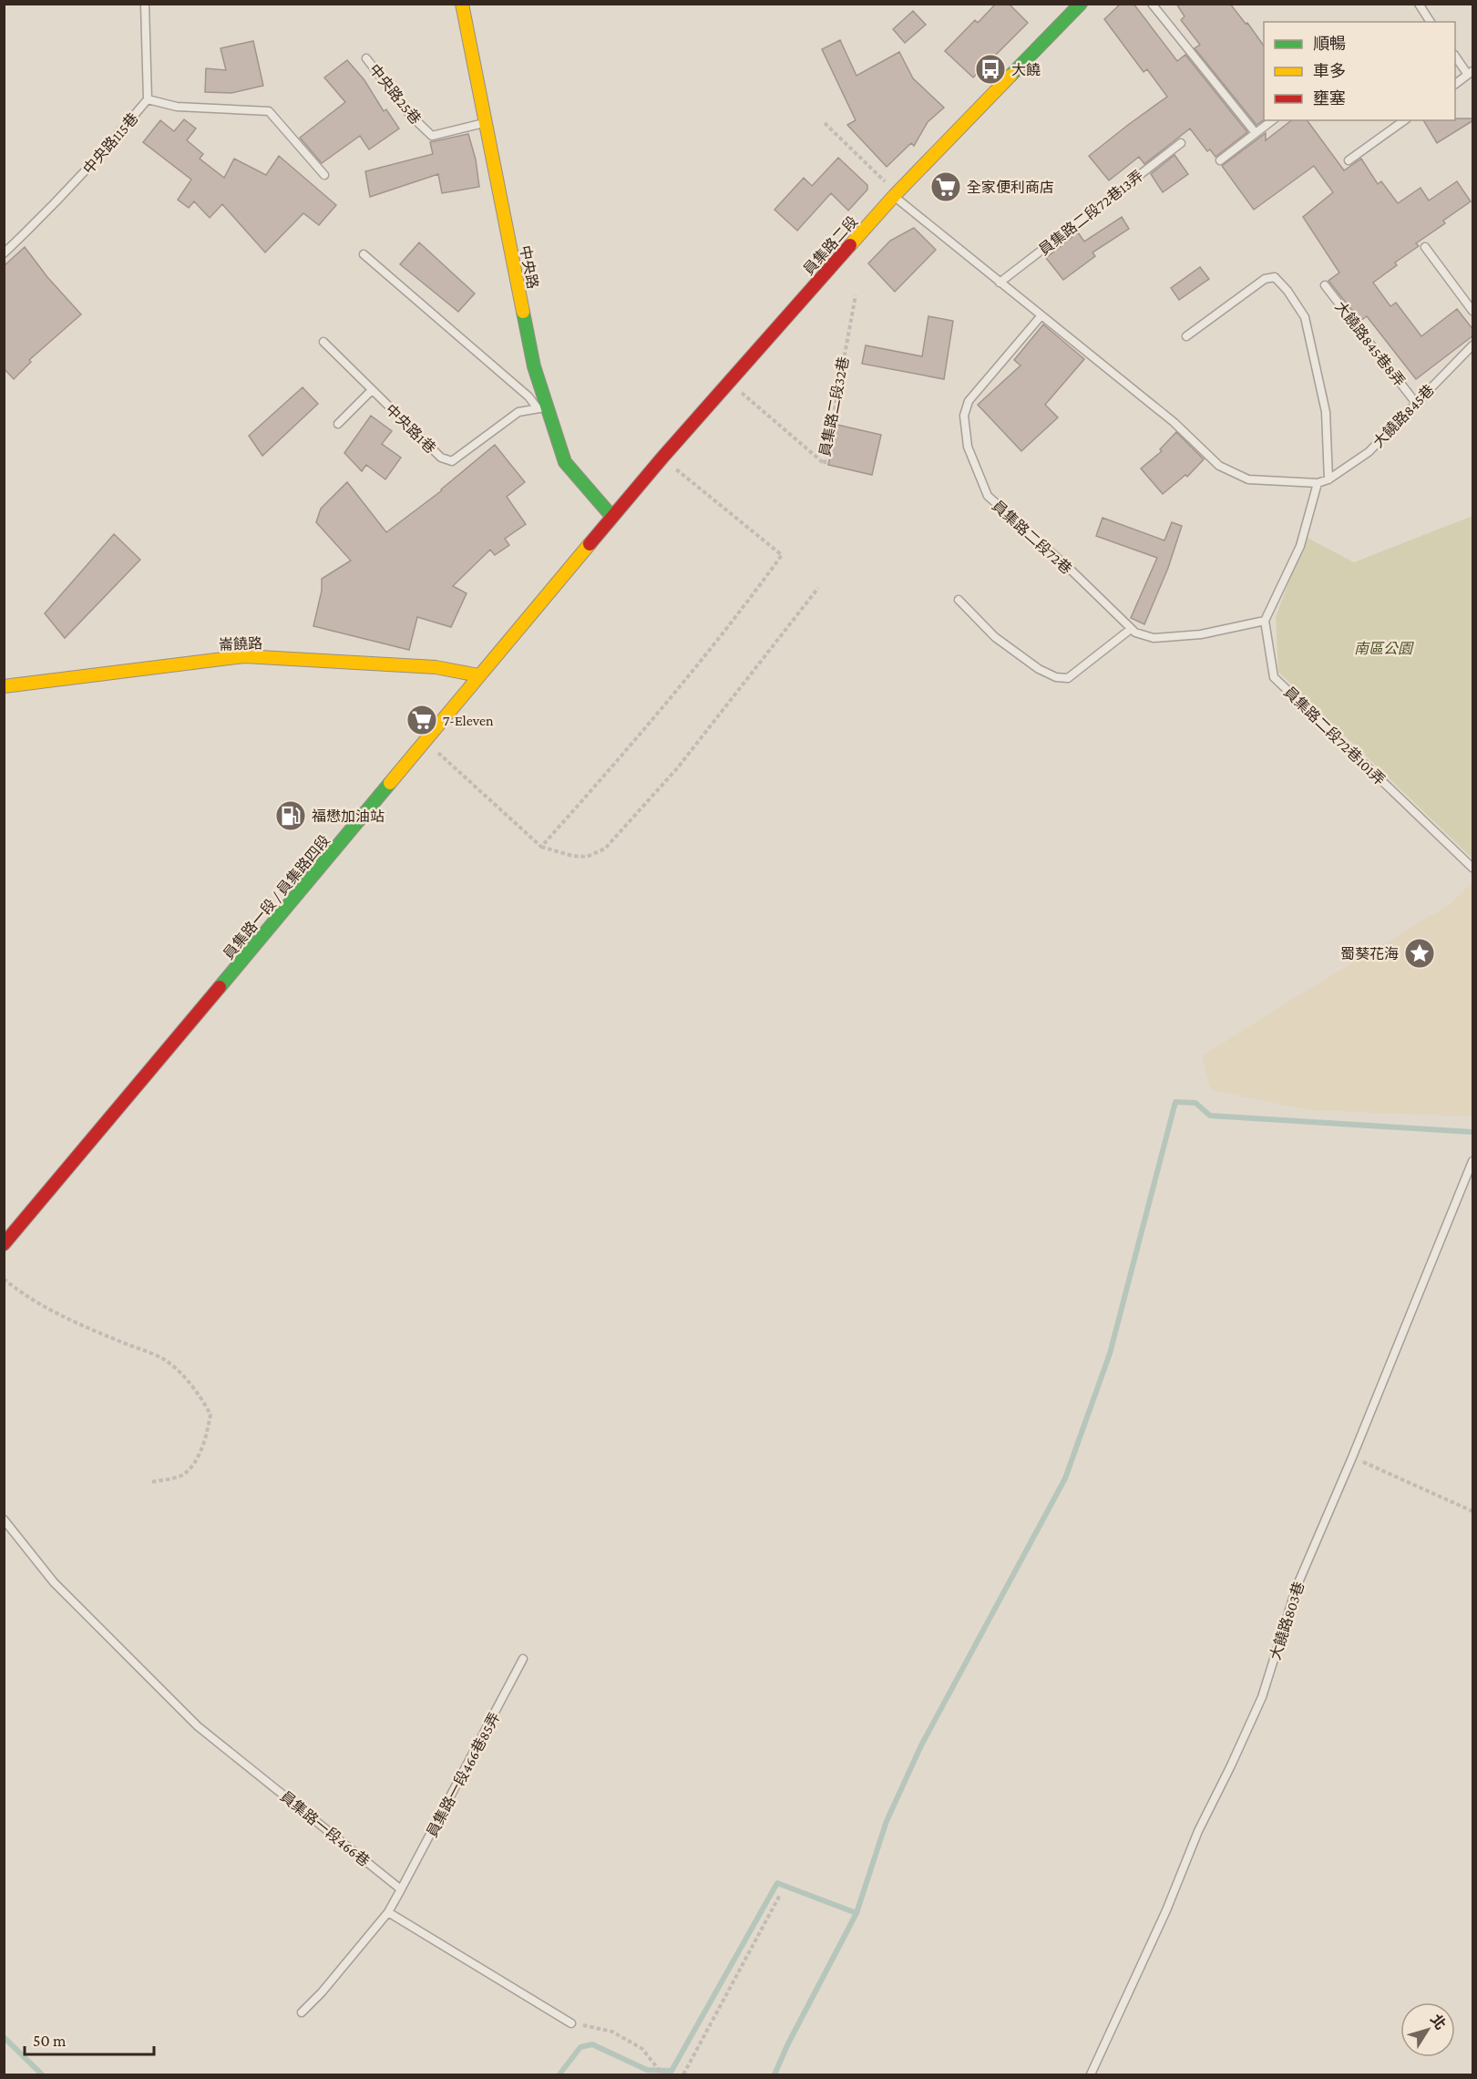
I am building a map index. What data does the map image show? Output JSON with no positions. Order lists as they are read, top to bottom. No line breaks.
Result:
{"streets":{"main road":["員集路二段","中央路","崙饒路","員集路一段 / 員集路四段"],"lane":["中央路25巷","中央路115巷","員集路二段72巷13弄","大饒路845巷8弄","大饒路845巷","中央路1巷","員集路二段72巷","員集路二段72巷101弄","大饒路803巷","員集路一段466巷85弄","員集路一段466巷"],"path":["員集路二段32巷"]},"crossings":[["中央路25巷","中央路"],["員集路二段","中央路"],["員集路二段","員集路二段32巷"],["員集路二段","員集路一段 / 員集路四段"],["中央路","中央路1巷"],["中央路","員集路一段 / 員集路四段"],["大饒路845巷8弄","大饒路845巷"],["員集路二段72巷","員集路二段72巷101弄"],["崙饒路","員集路一段 / 員集路四段"],["員集路一段466巷85弄","員集路一段466巷"]],"parks":["南區公園"],"places":{"bus stop":["大饒"],"supermarket":["全家便利商店","7-Eleven"],"fuel station":["福懋加油站"],"place":["蜀葵花海"]},"legend":["順暢","車多","壅塞"],"scale_bar":"50 m","north":"top right"}
